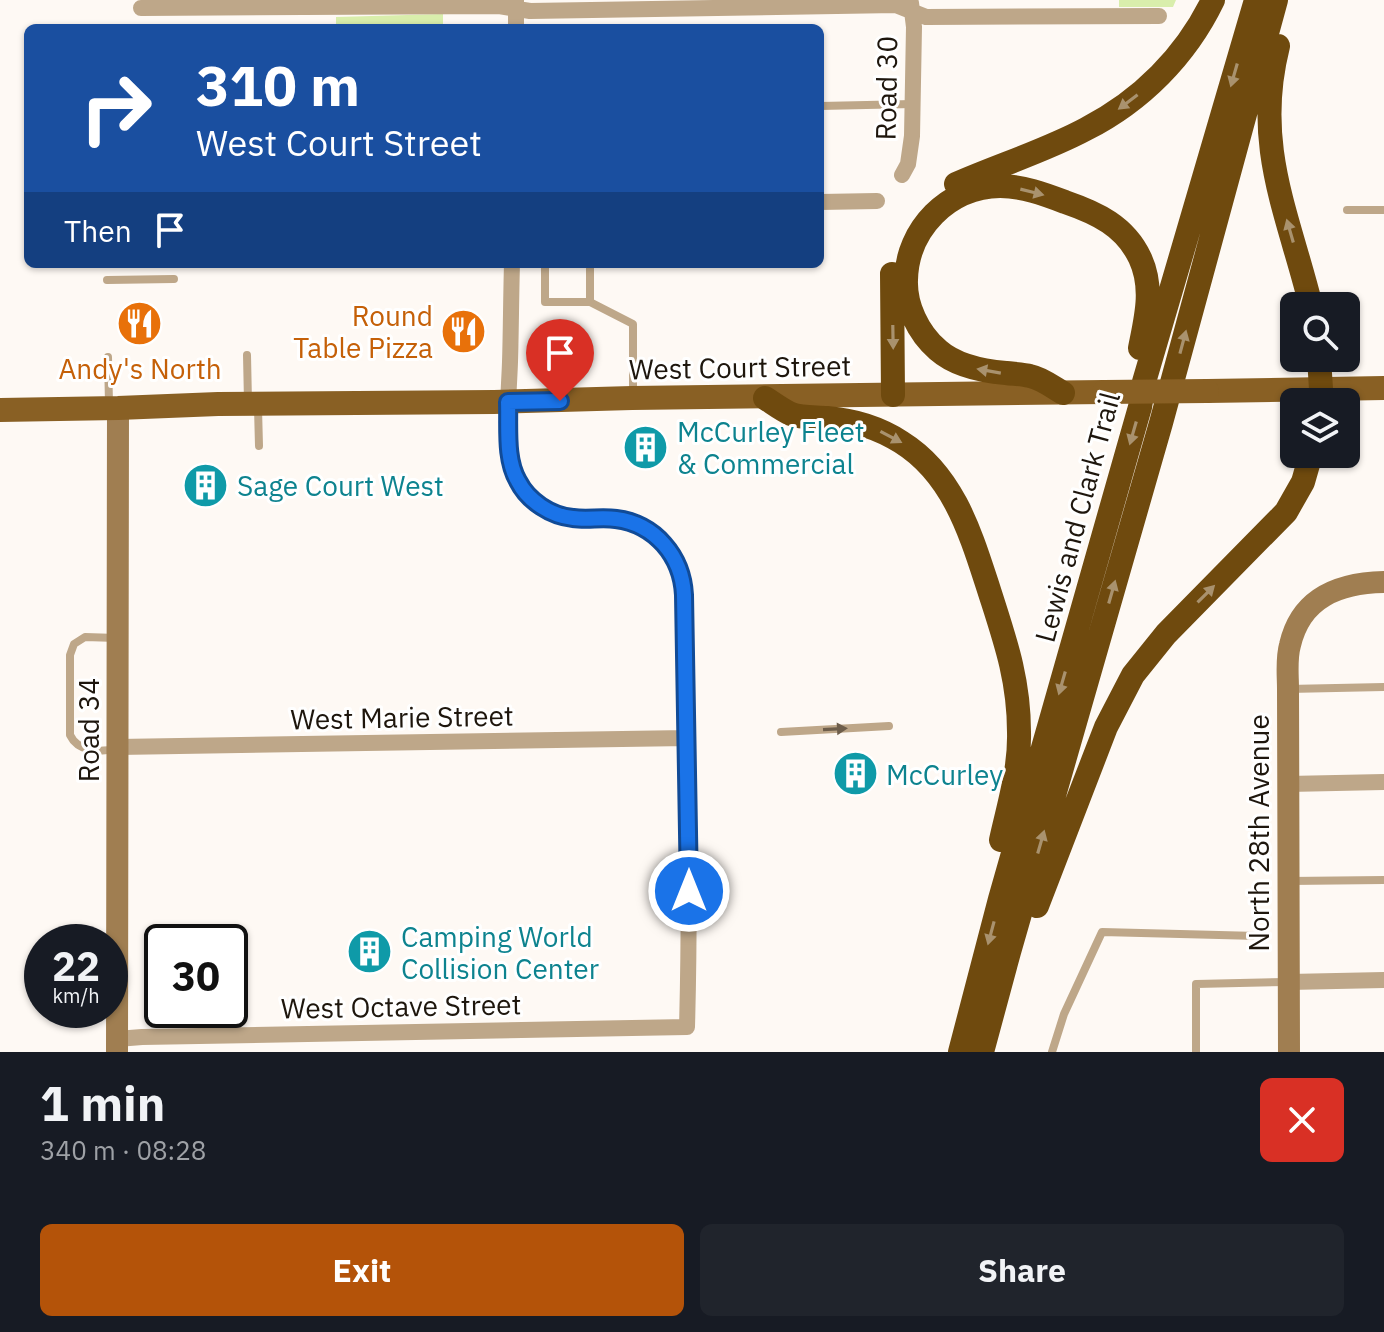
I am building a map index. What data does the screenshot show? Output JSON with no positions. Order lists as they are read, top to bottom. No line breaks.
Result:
{"streets":{"highway":["Lewis and Clark Trail"],"main road":["West Court Street"],"street":["Road 30","West Marie Street","Road 34","North 28th Avenue","West Octave Street"]},"crossings":[["West Court Street","Road 34"],["West Marie Street","Road 34"],["West Marie Street","West Octave Street"],["Road 34","West Octave Street"]],"places":{"restaurant":["Andy's North","Round Table Pizza"],"building":["McCurley Fleet & Commercial","Sage Court West","McCurley","Camping World Collision Center"]},"page":{"turn":["310 m","West Court Street"],"then":"Then","speed":"22 km/h","limit":"30","heading":["1 min","340 m · 08:28"],"buttons":["Exit","Share"]}}
